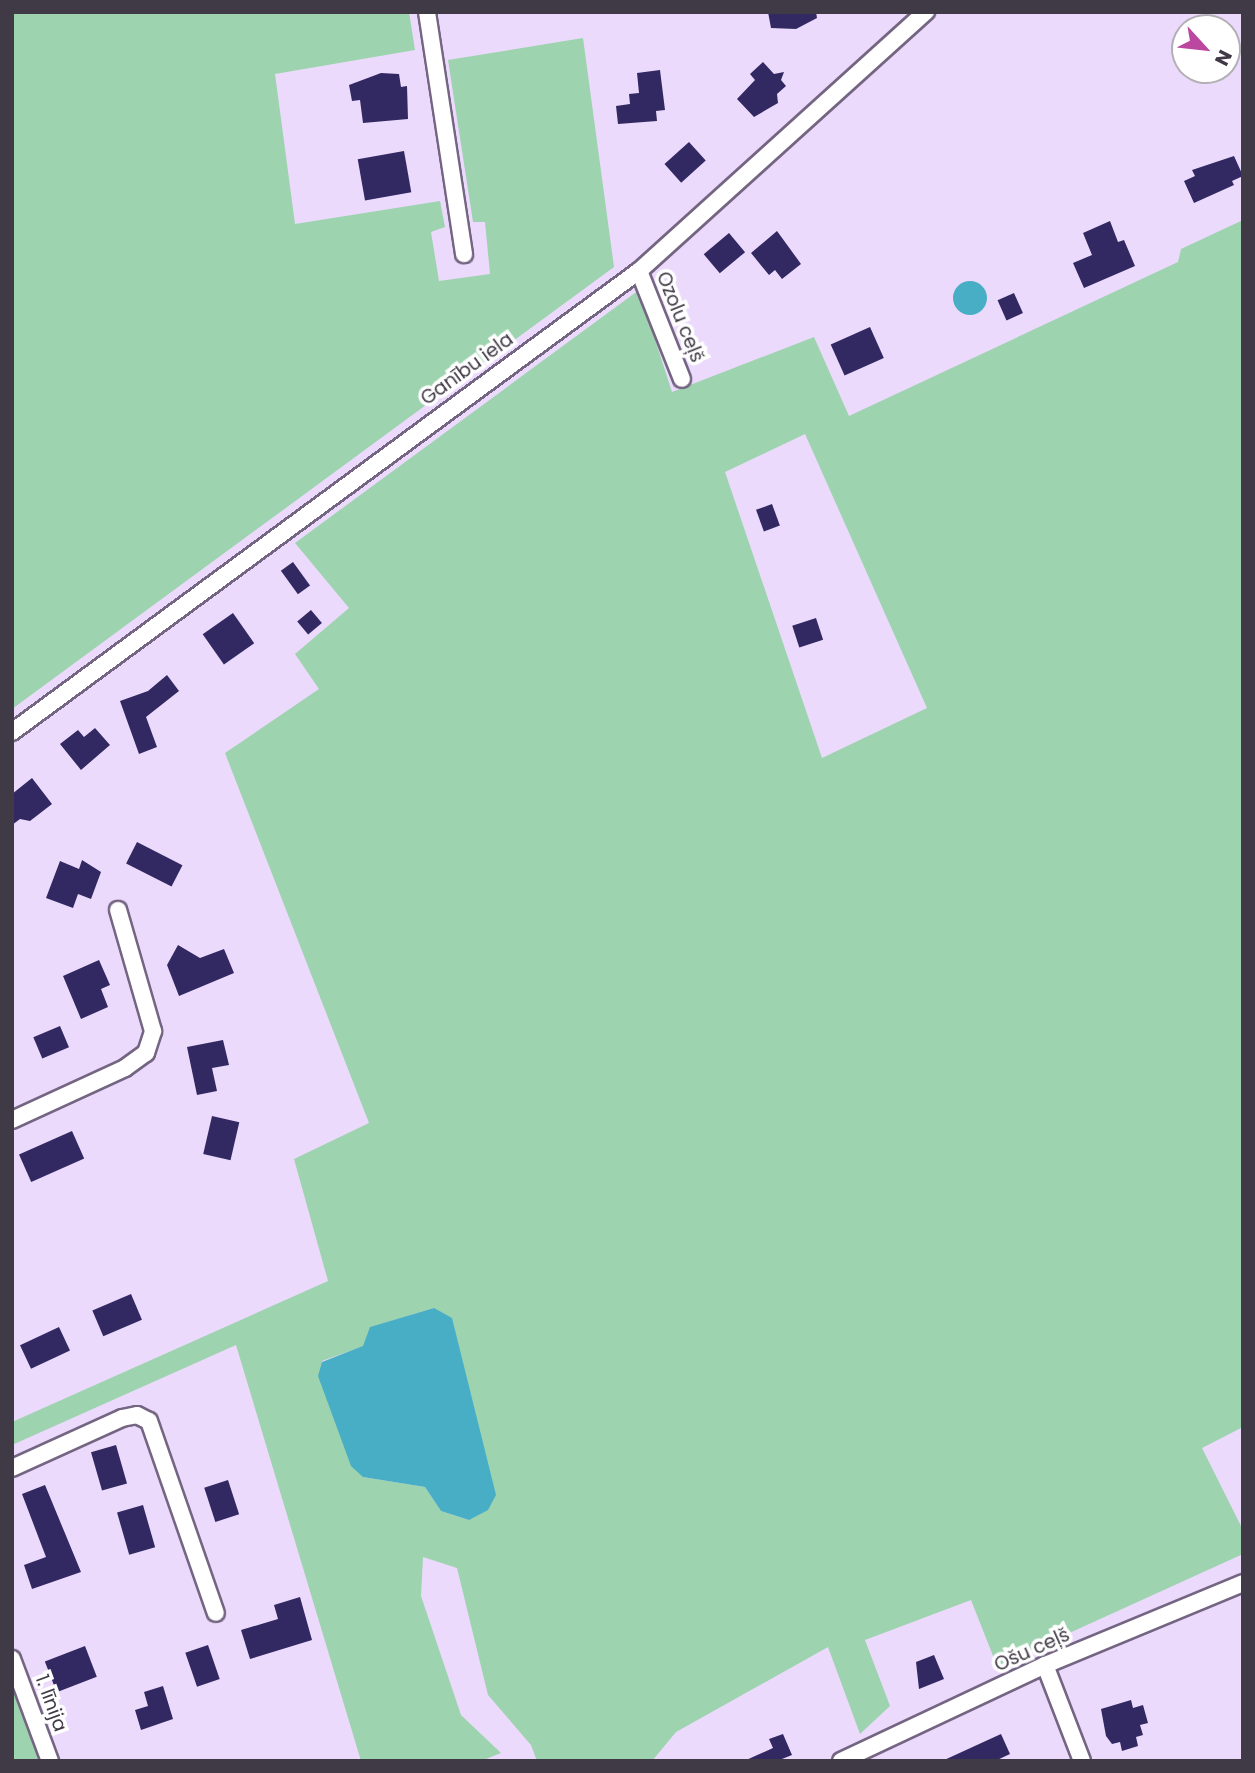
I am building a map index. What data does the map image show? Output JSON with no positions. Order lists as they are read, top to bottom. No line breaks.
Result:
{"streets":{"street":["Ozolu ceļš","Ganību iela","Ošu ceļš","1. līnija"]},"crossings":[["Ozolu ceļš","Ganību iela"]],"north":"bottom right"}
